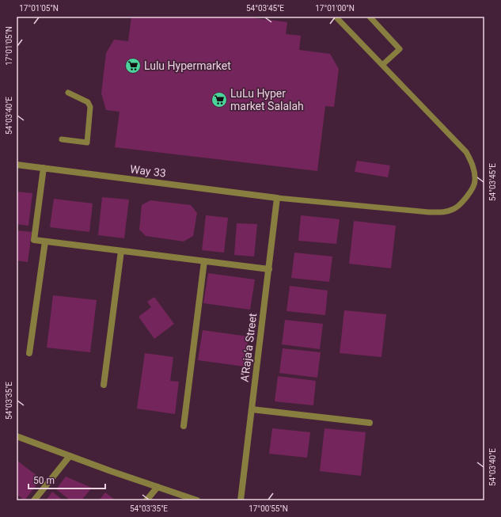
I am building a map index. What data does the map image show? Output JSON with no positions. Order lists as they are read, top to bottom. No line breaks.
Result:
{"streets":{"street":["Way 33","A'Raja'a Street"]},"crossings":[["Way 33","A'Raja'a Street"]],"places":{"supermarket":["Lulu Hypermarket","LuLu Hyper market Salalah"]},"scale_bar":"50 m","coordinates":["17°01'05\"N","54°03'45\"E","17°01'00\"N","54°03'40\"E","54°03'35\"E","17°00'55\"N"]}
